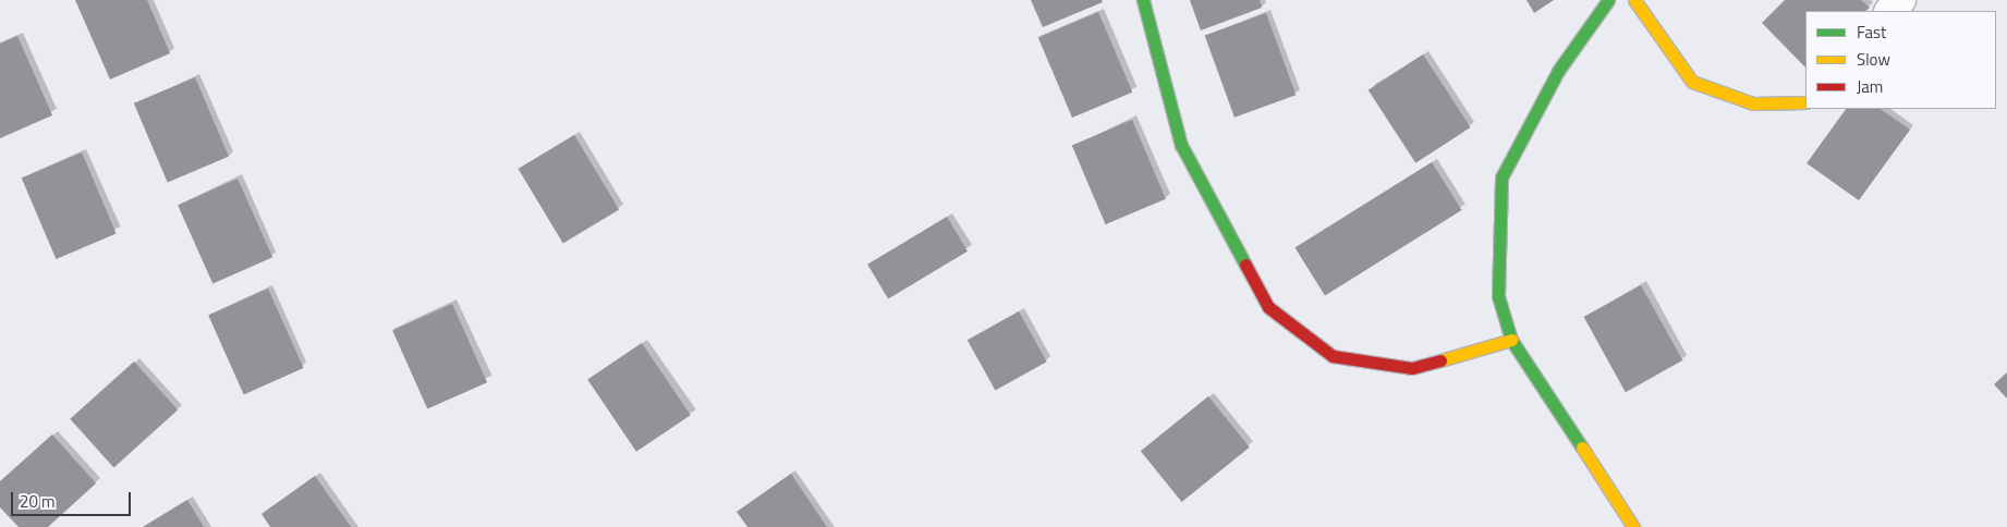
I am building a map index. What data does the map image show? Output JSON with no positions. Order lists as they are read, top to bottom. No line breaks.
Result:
{"legend":["Fast","Slow","Jam"],"scale_bar":"20 m"}
